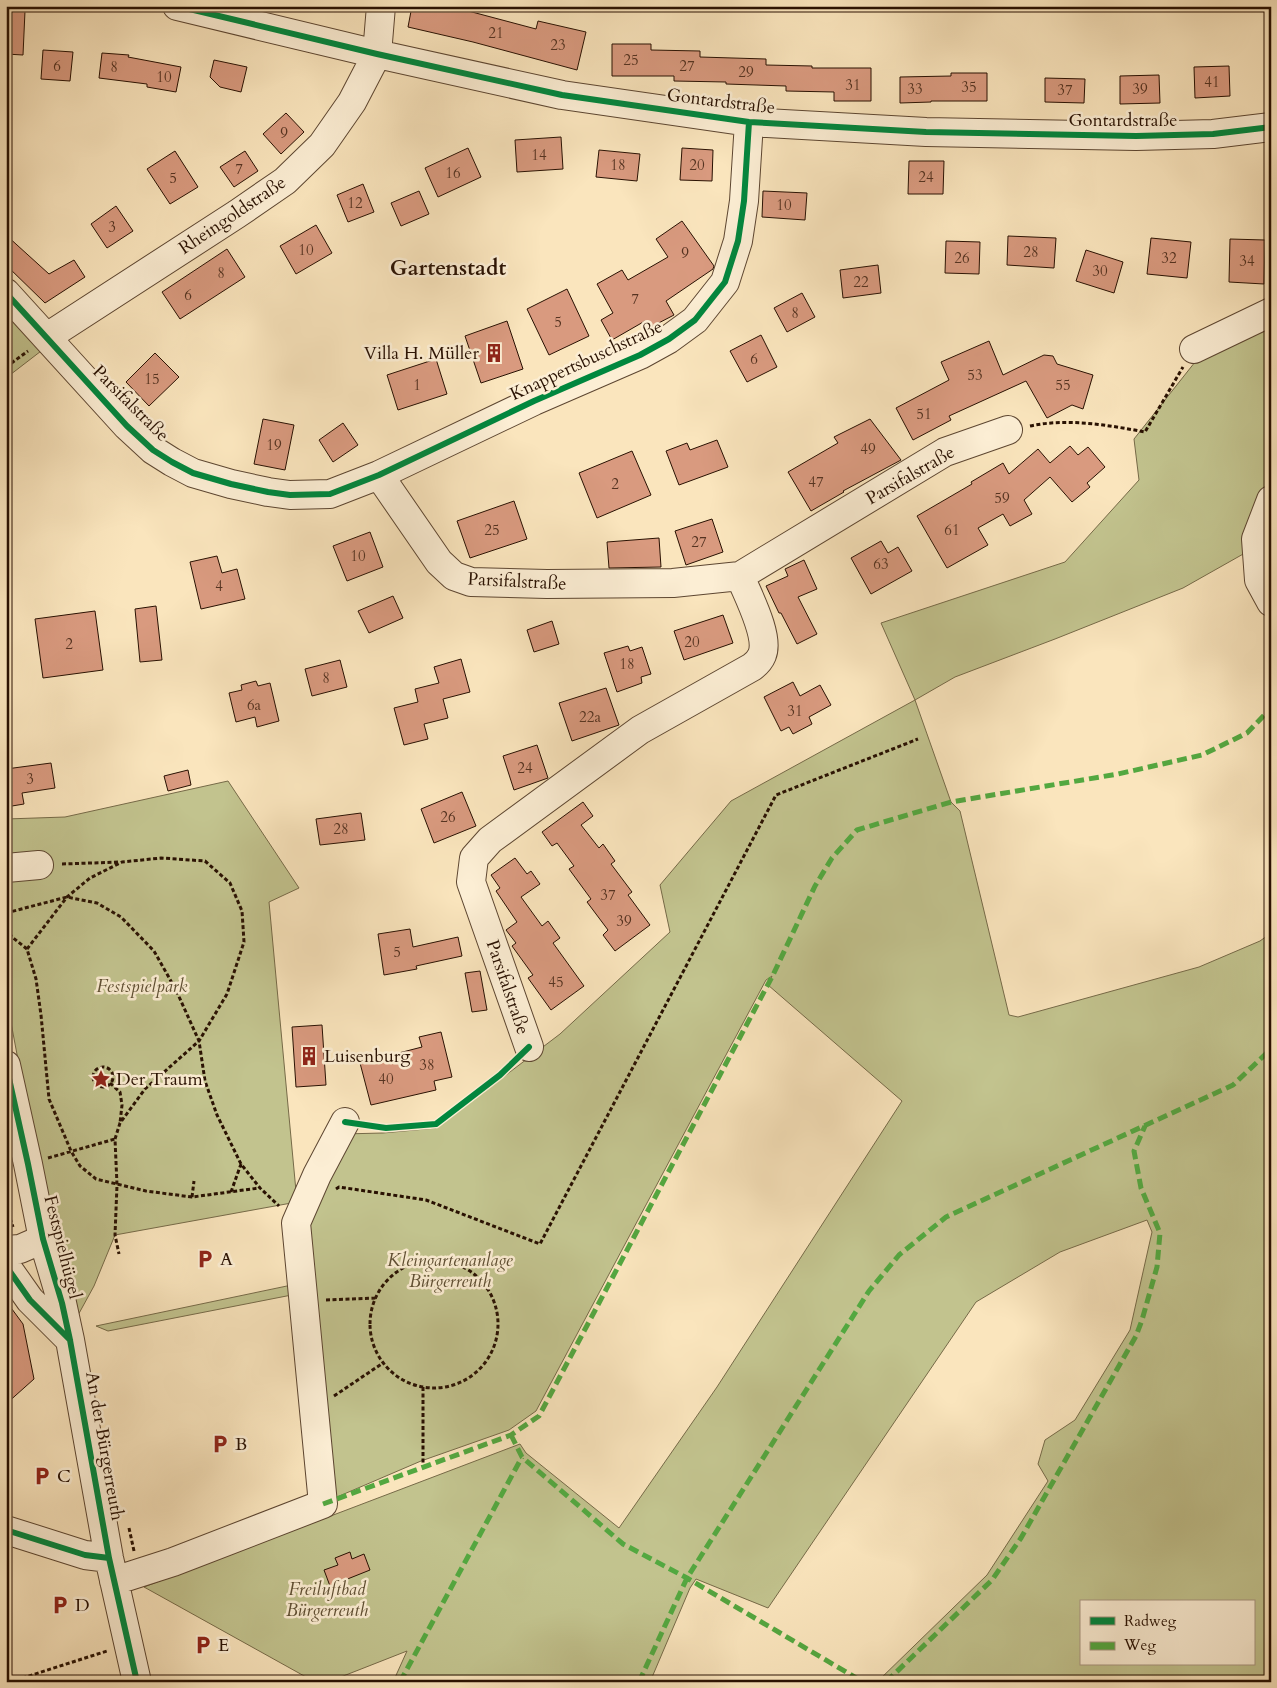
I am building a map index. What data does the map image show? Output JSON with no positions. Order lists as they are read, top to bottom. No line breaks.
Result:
{"streets":{"street":["Gontardstraße","Rheingoldstraße","Knappertsbuschstraße","Parsifalstraße","Festspielhügel","An der Bürgerreuth"]},"crossings":[["Gontardstraße","Rheingoldstraße"],["Gontardstraße","Knappertsbuschstraße"],["Rheingoldstraße","Parsifalstraße"],["Knappertsbuschstraße","Parsifalstraße"],["Festspielhügel","An der Bürgerreuth"]],"districts":["Gartenstadt"],"parks":["Festspielpark","Kleingartenanlage Bürgerreuth","Freiluftbad Bürgerreuth"],"places":{"building":["Villa H. Müller","Luisenburg"],"place":["Der Traum"],"parking":["A","B","C","D","E"]},"house_numbers":["21","23","25","6","27","8","29","10","41","31","35","33","39","37","9","14","18","20","7","16","24","5","12","10","3","10","28","9","26","32","34","30","8","22","6","7","8","5","6","53","15","1","55","51","19","49","47","2","59","25","61","27","10","63","4","20","2","18","8","6a","31","22a","24","3","26","28","37","39","5","45","38","40"],"legend":["Radweg","Weg"]}
